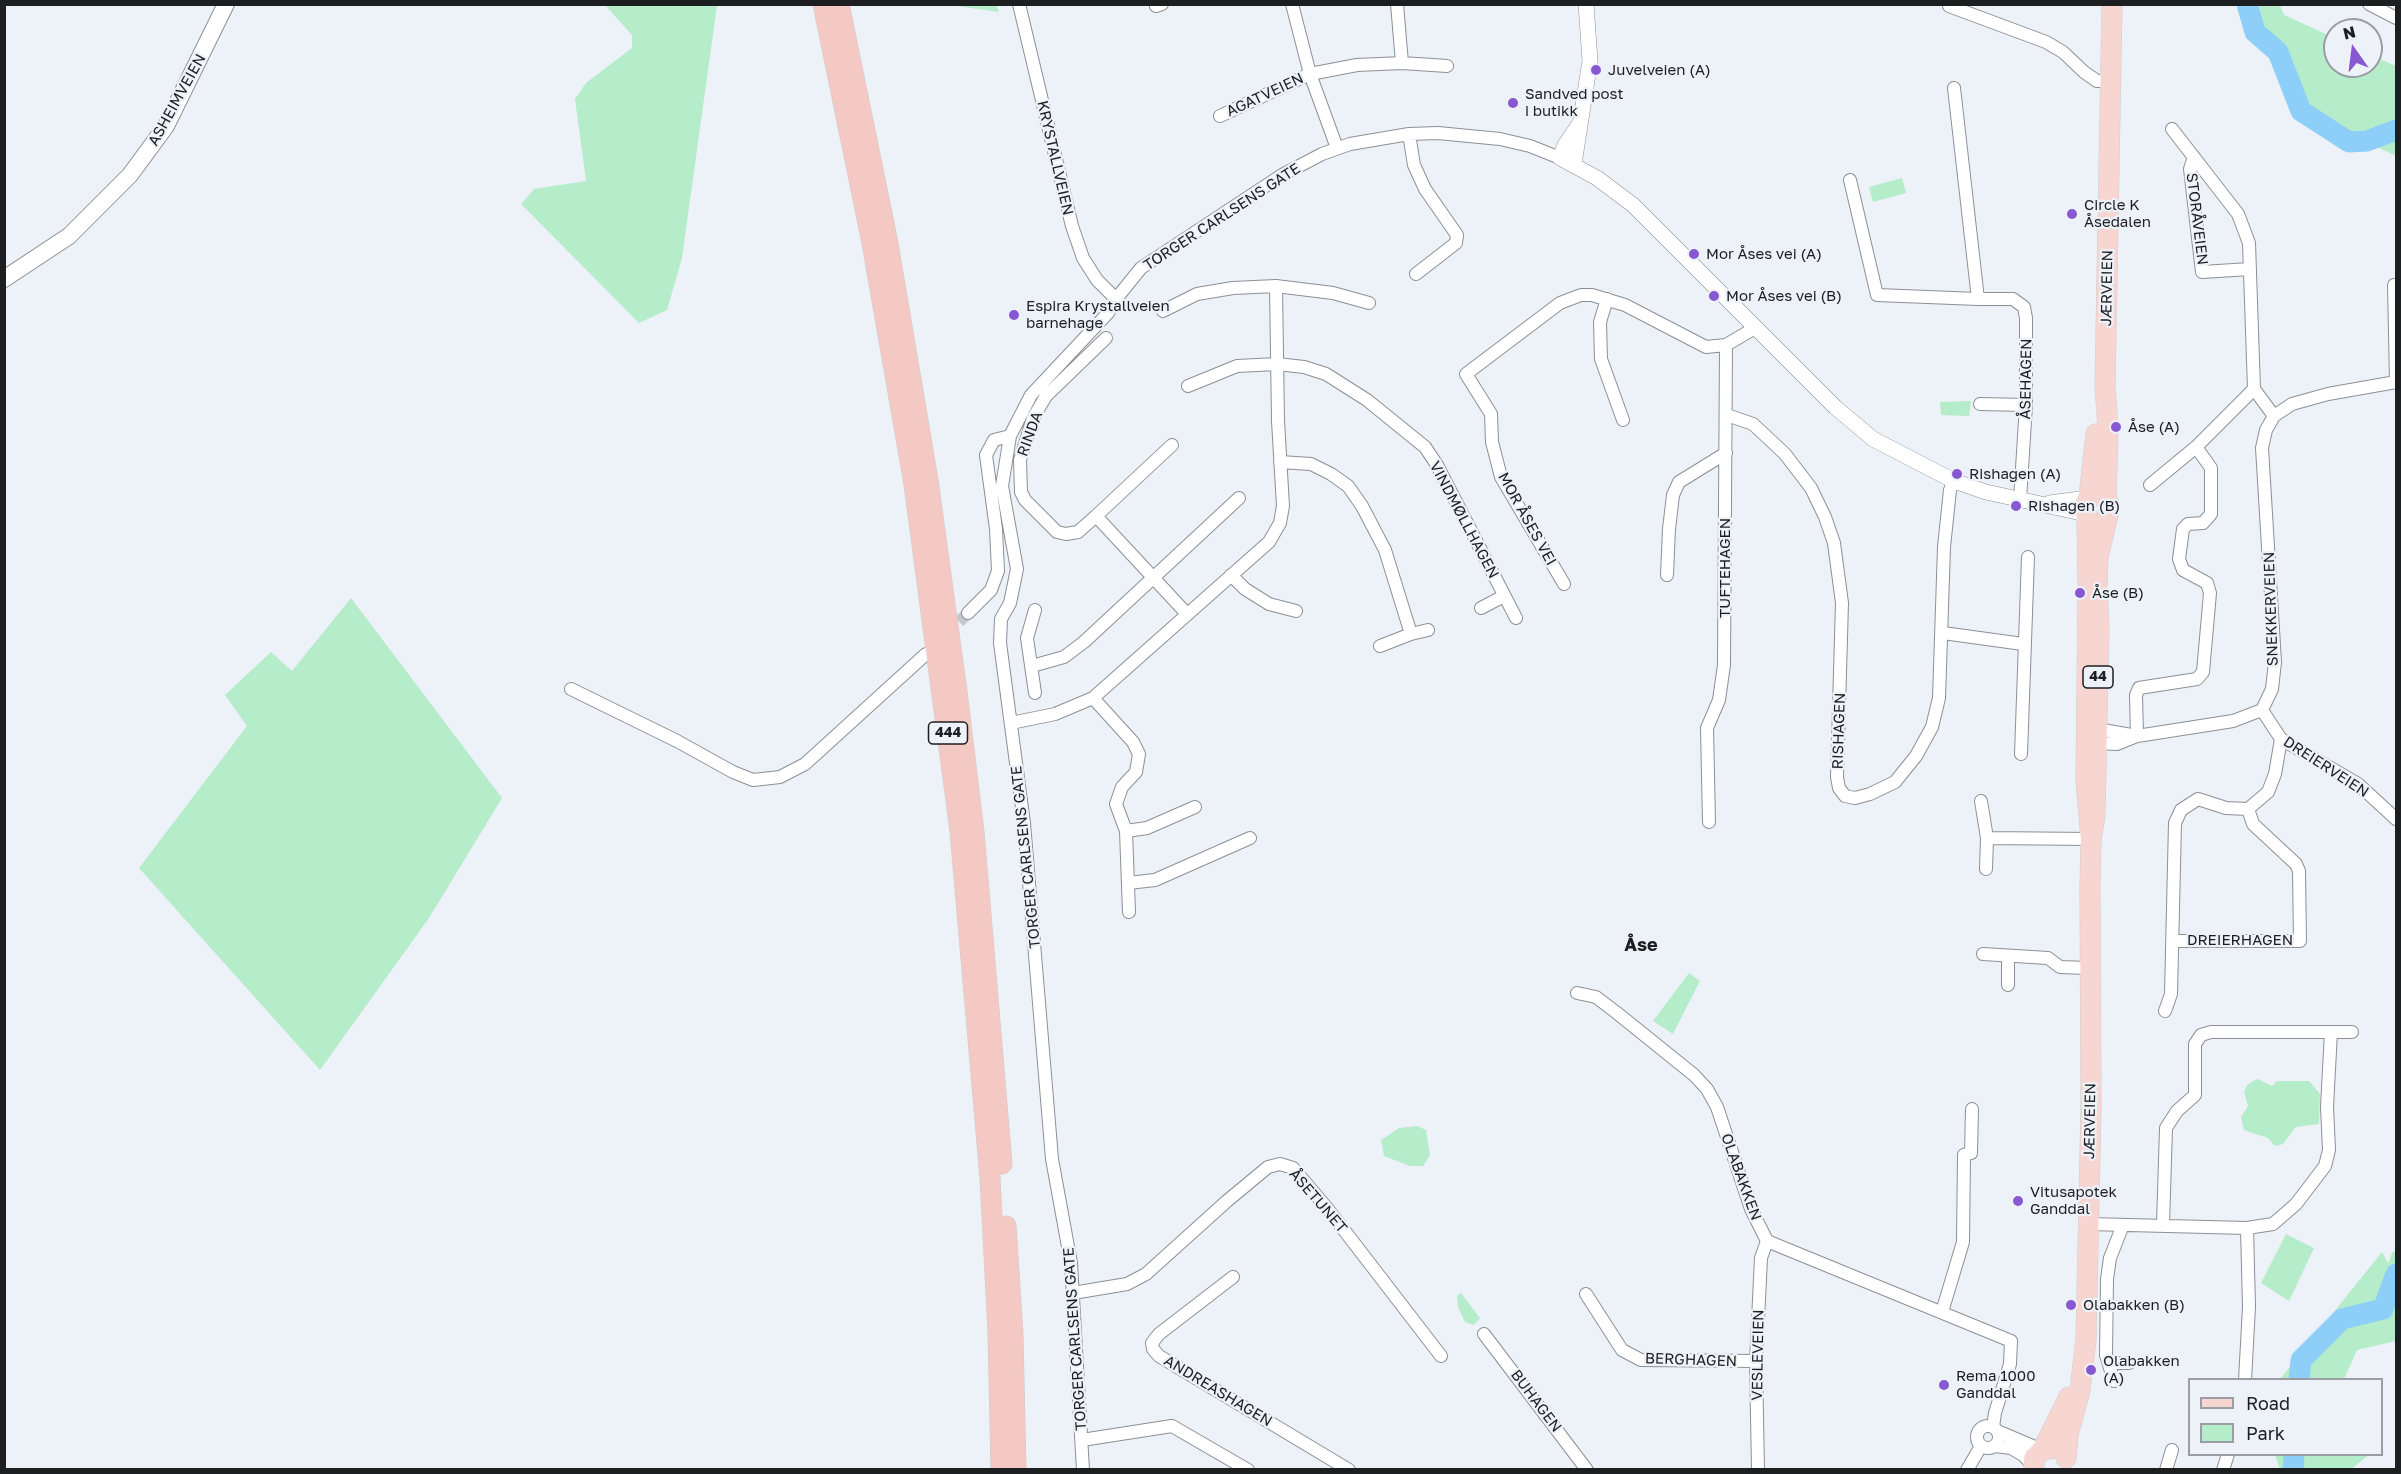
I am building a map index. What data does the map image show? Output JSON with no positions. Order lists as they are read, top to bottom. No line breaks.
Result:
{"streets":{"highway":["444"],"main road":["ASHEIMVEIEN","JÆRVEIEN","44"],"street":["AGATVEIEN","KRYSTALLVEIEN","TORGER CARLSENS GATE","STORÅVEIEN","ÅSEHAGEN","RINDA","MOR ÅSES VEI","VINDMØLLHAGEN","TUFTEHAGEN","SNEKKERVEIEN","RISHAGEN","DREIERVEIEN","DREIERHAGEN","OLABAKKEN","ÅSETUNET","VESLEVEIEN","BERGHAGEN","ANDREASHAGEN","BUHAGEN"]},"crossings":[["AGATVEIEN","TORGER CARLSENS GATE"],["KRYSTALLVEIEN","TORGER CARLSENS GATE"],["TORGER CARLSENS GATE","JÆRVEIEN"],["TORGER CARLSENS GATE","ÅSEHAGEN"],["TORGER CARLSENS GATE","RISHAGEN"],["TORGER CARLSENS GATE","ÅSETUNET"],["JÆRVEIEN","44"],["MOR ÅSES VEI","TUFTEHAGEN"],["TUFTEHAGEN","RISHAGEN"],["SNEKKERVEIEN","DREIERVEIEN"],["OLABAKKEN","VESLEVEIEN"],["VESLEVEIEN","BERGHAGEN"]],"districts":["Åse"],"places":["Juvelveien (A)","Sandved post i butikk","Circle K Åsedalen","Mor Åses vei (A)","Mor Åses vei (B)","Espira Krystallveien barnehage","Åse (A)","Rishagen (A)","Rishagen (B)","Åse (B)","Vitusapotek Ganddal","Olabakken (B)","Olabakken (A)","Rema 1000 Ganddal"],"legend":["Road","Park"],"north":"top"}
